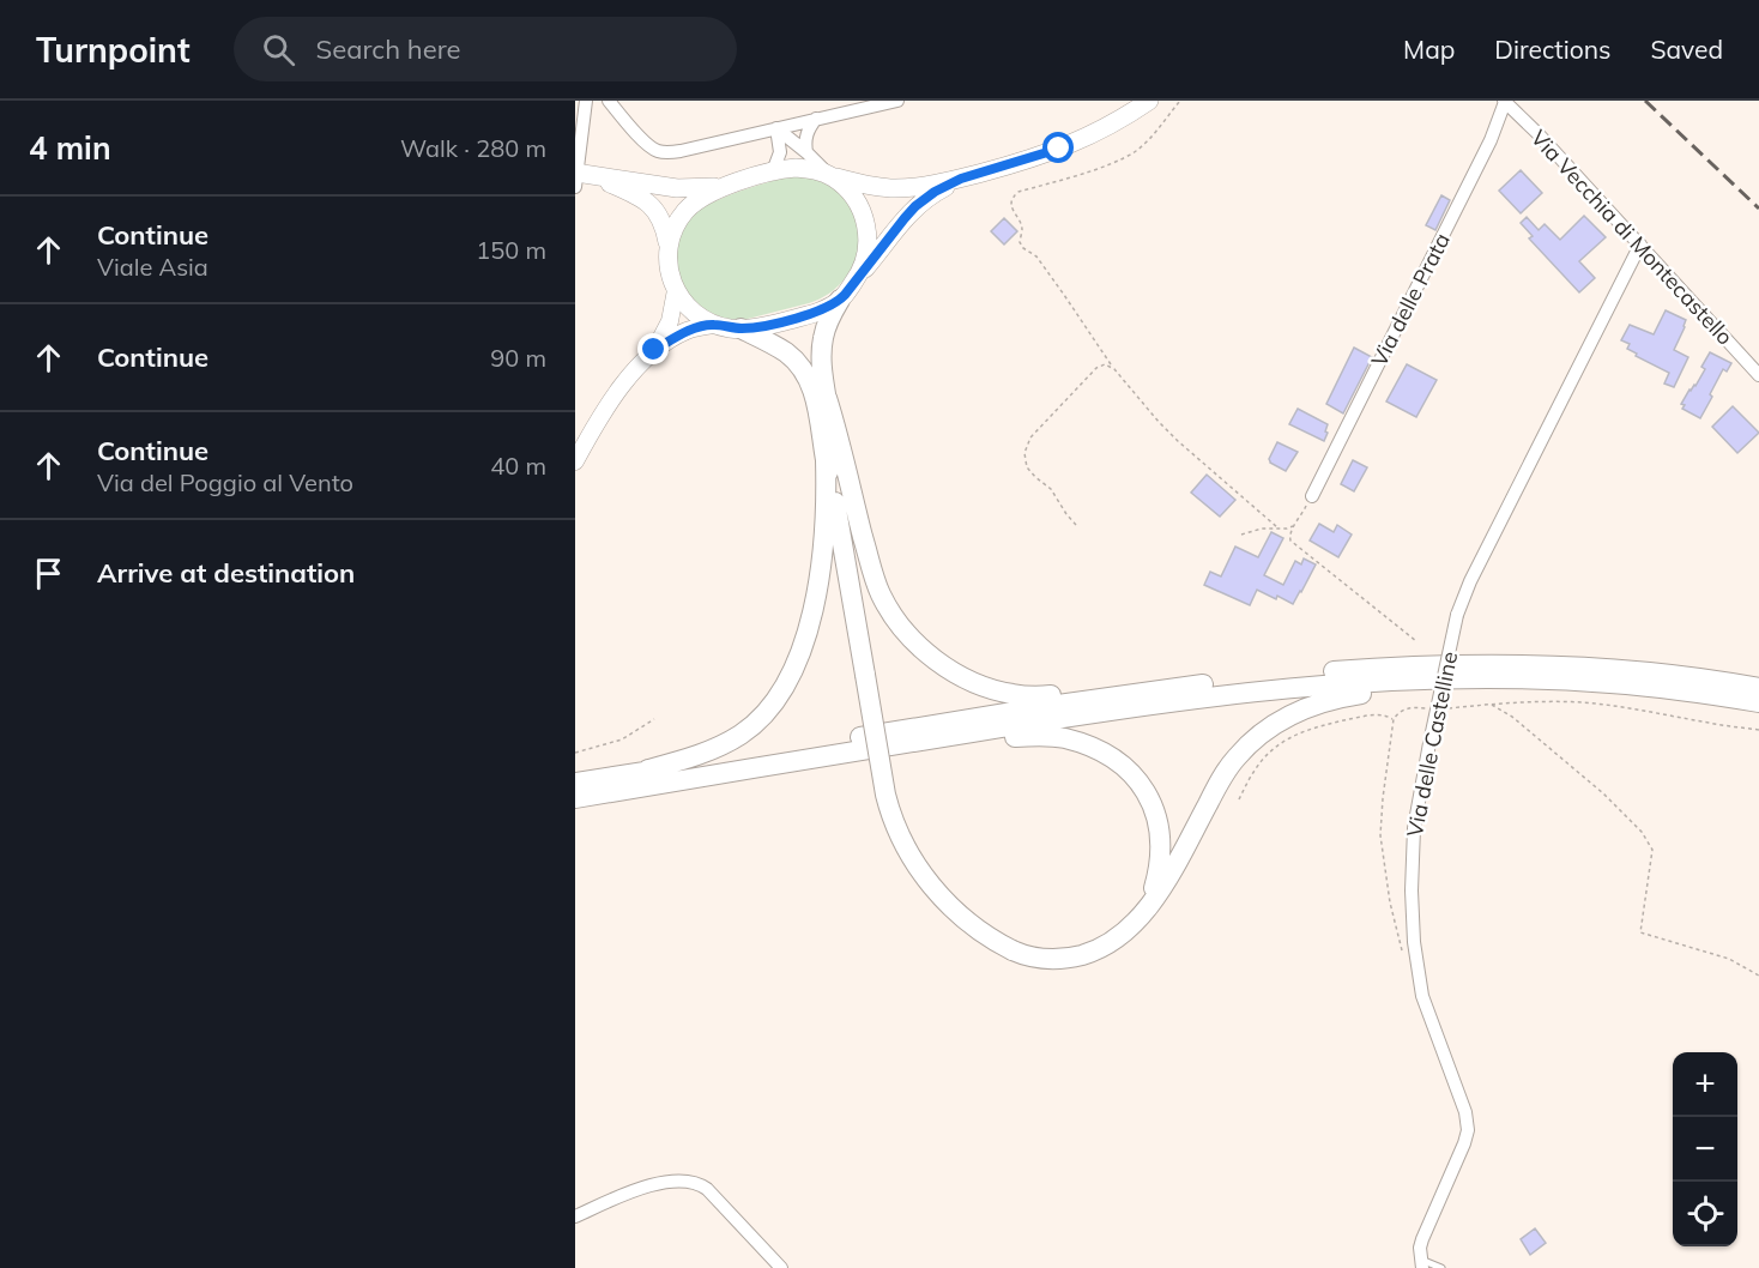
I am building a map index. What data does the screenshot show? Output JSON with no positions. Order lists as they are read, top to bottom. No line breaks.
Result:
{"streets":{"street":["Via Vecchia di Montecastello","Via delle Prata","Via delle Castelline"]},"crossings":[["Via Vecchia di Montecastello","Via delle Prata"],["Via Vecchia di Montecastello","Via delle Castelline"]],"page":{"header":"Turnpoint","search":"Search here","nav":["Map","Directions","Saved"],"heading":["4 min","Walk · 280 m"],"list":[["Continue","Viale Asia","150 m"],["Continue","90 m"],["Continue","Via del Poggio al Vento","40 m"],"Arrive at destination"],"map_buttons":["+","−"]}}
